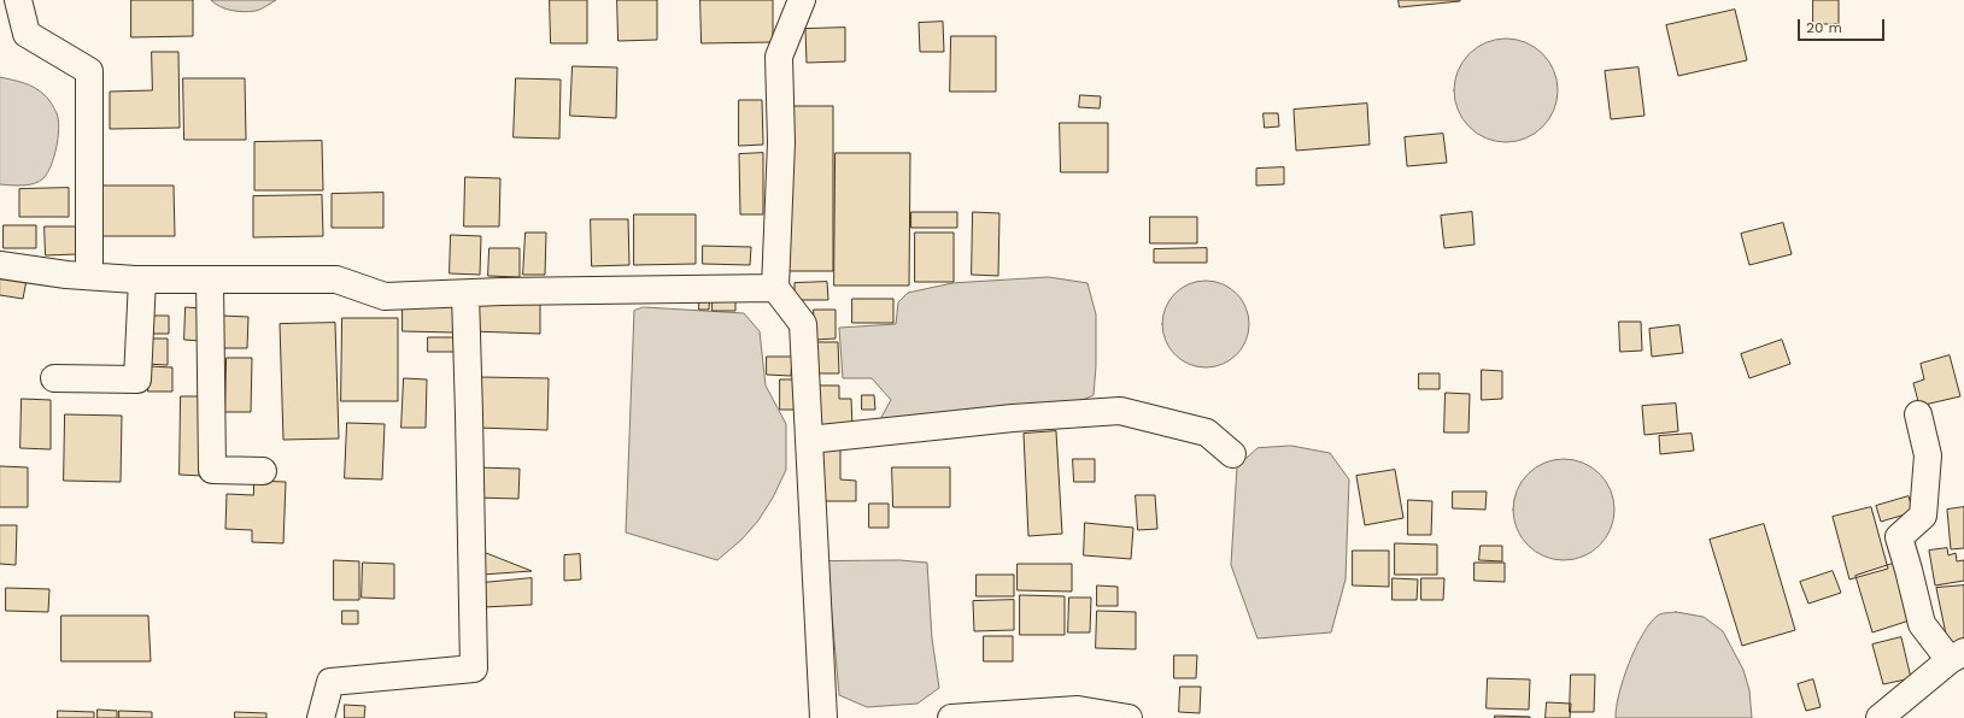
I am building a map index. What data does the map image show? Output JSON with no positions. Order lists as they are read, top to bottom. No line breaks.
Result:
{"scale_bar":"20 m"}
